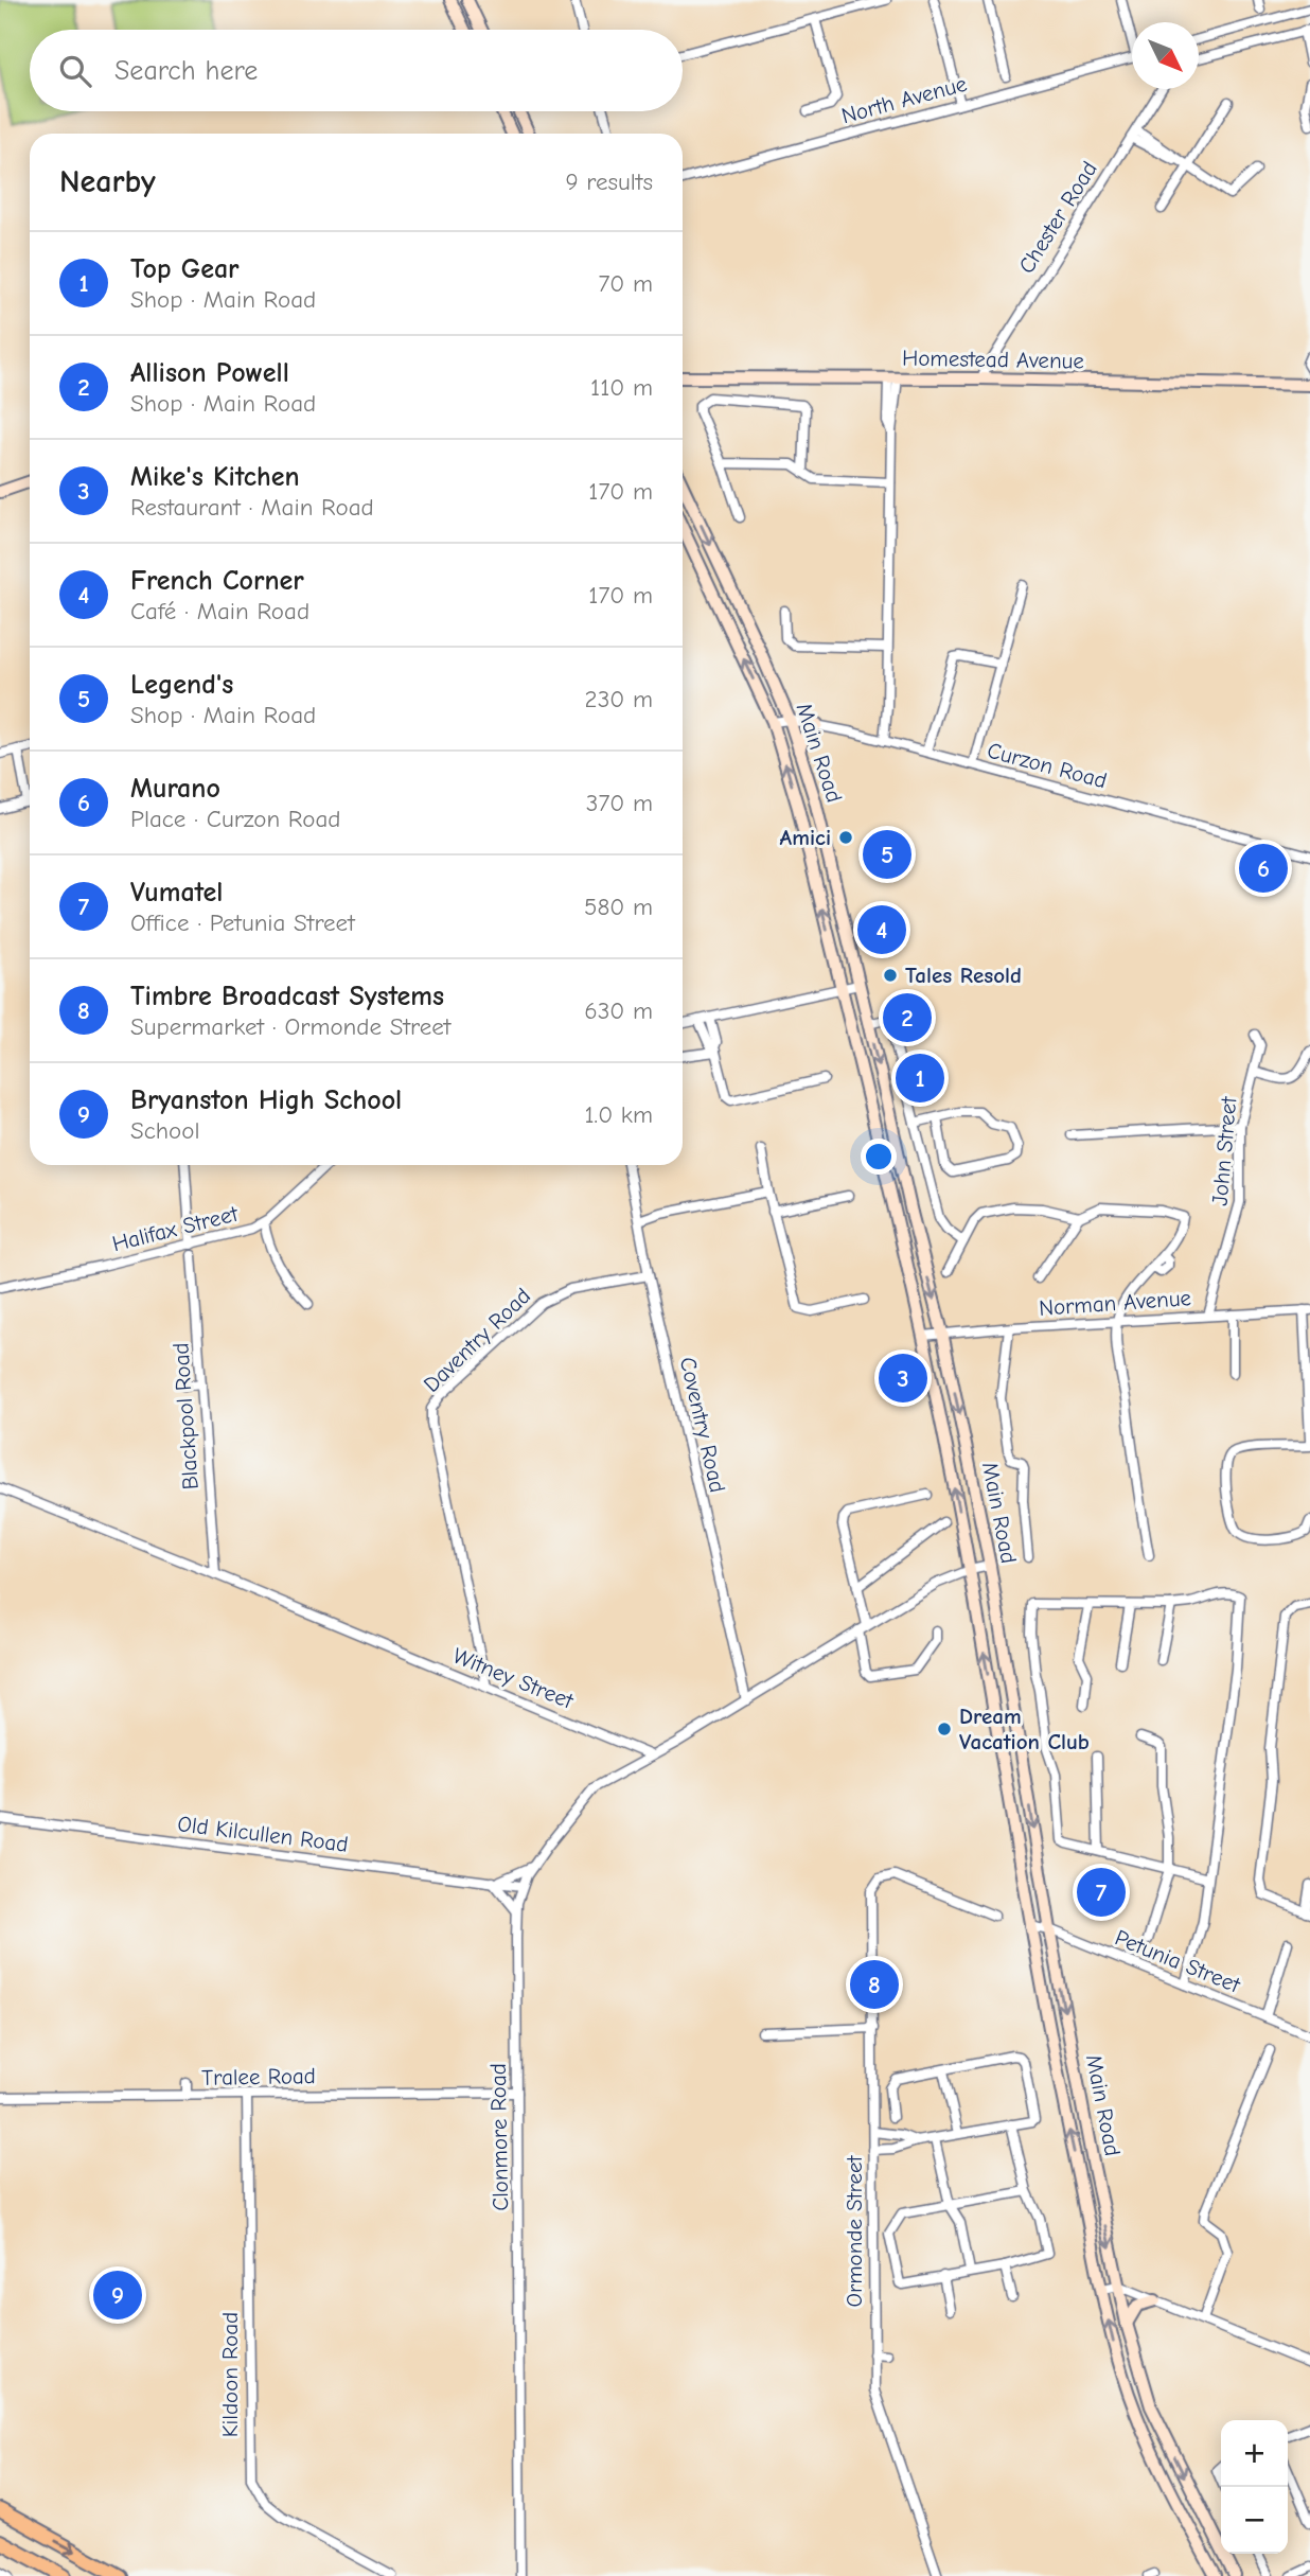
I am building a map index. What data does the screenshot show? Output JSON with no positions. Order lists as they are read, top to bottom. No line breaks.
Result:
{"streets":{"main road":["Homestead Avenue","Main Road"],"street":["North Avenue","Chester Road","Curzon Road","John Street","Halifax Street","Norman Avenue","Daventry Road","Blackpool Road","Coventry Road","Witney Street","Old Kilcullen Road","Petunia Street","Tralee Road","Clonmore Road","Ormonde Street","Kildoon Road"]},"crossings":[["Chester Road","Homestead Avenue"],["Main Road","Curzon Road"],["Main Road","Norman Avenue"],["Main Road","Petunia Street"],["John Street","Norman Avenue"],["Daventry Road","Coventry Road"],["Daventry Road","Witney Street"],["Blackpool Road","Witney Street"],["Witney Street","Clonmore Road"],["Old Kilcullen Road","Clonmore Road"],["Tralee Road","Clonmore Road"],["Tralee Road","Kildoon Road"]],"places":["Amici","Tales Resold","Dream Vacation Club"],"north":"bottom right","page":{"search":"Search here","heading":["Nearby","9 results"],"list":[{"mark":"1","name":"Top Gear","note":"Shop · Main Road","value":"70 m"},{"mark":"2","name":"Allison Powell","note":"Shop · Main Road","value":"110 m"},{"mark":"3","name":"Mike's Kitchen","note":"Restaurant · Main Road","value":"170 m"},{"mark":"4","name":"French Corner","note":"Café · Main Road","value":"170 m"},{"mark":"5","name":"Legend's","note":"Shop · Main Road","value":"230 m"},{"mark":"6","name":"Murano","note":"Place · Curzon Road","value":"370 m"},{"mark":"7","name":"Vumatel","note":"Office · Petunia Street","value":"580 m"},{"mark":"8","name":"Timbre Broadcast Systems","note":"Supermarket · Ormonde Street","value":"630 m"},{"mark":"9","name":"Bryanston High School","note":"School","value":"1.0 km"}],"pins":["5","6","4","2","1","3","7","8","9"],"map_buttons":["+","−"]}}
